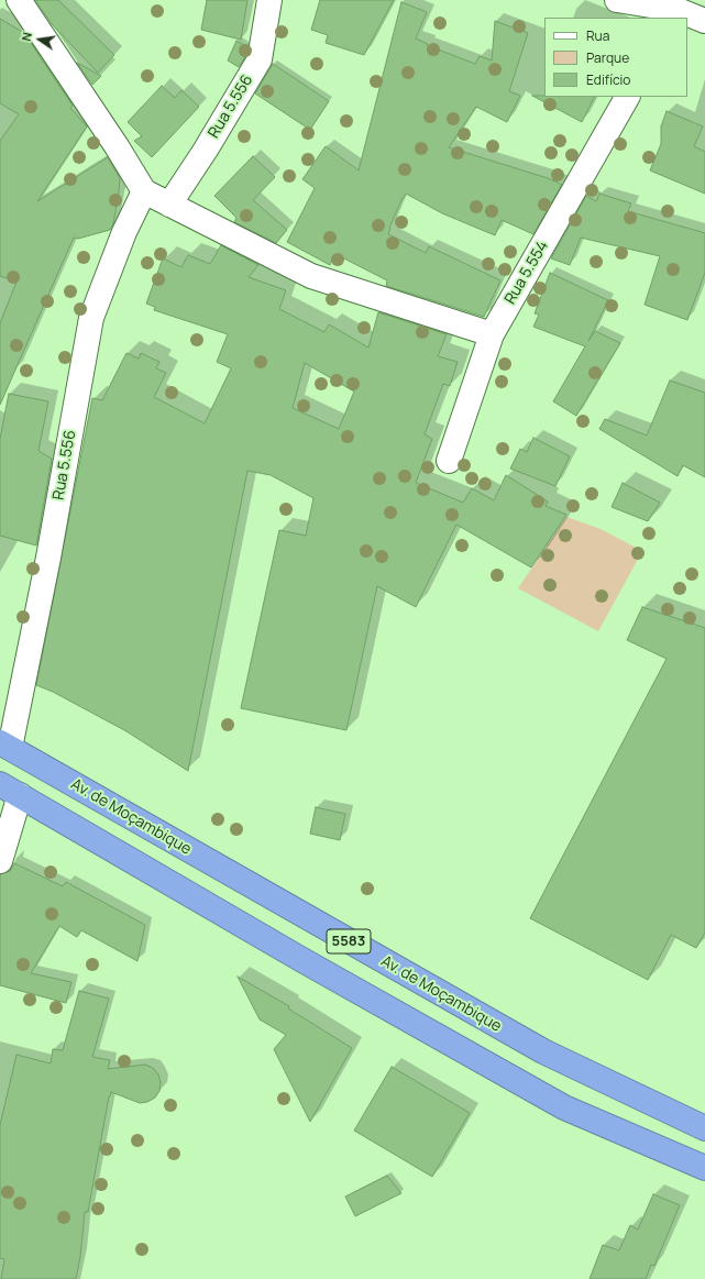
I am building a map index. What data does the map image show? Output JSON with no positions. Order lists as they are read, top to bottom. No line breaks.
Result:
{"streets":{"highway":["Av. de Moçambique","5583"],"street":["Rua 5.556","Rua 5.554"]},"crossings":[["Rua 5.556","Av. de Moçambique"]],"legend":["Rua","Parque","Edifício"],"north":"left"}
